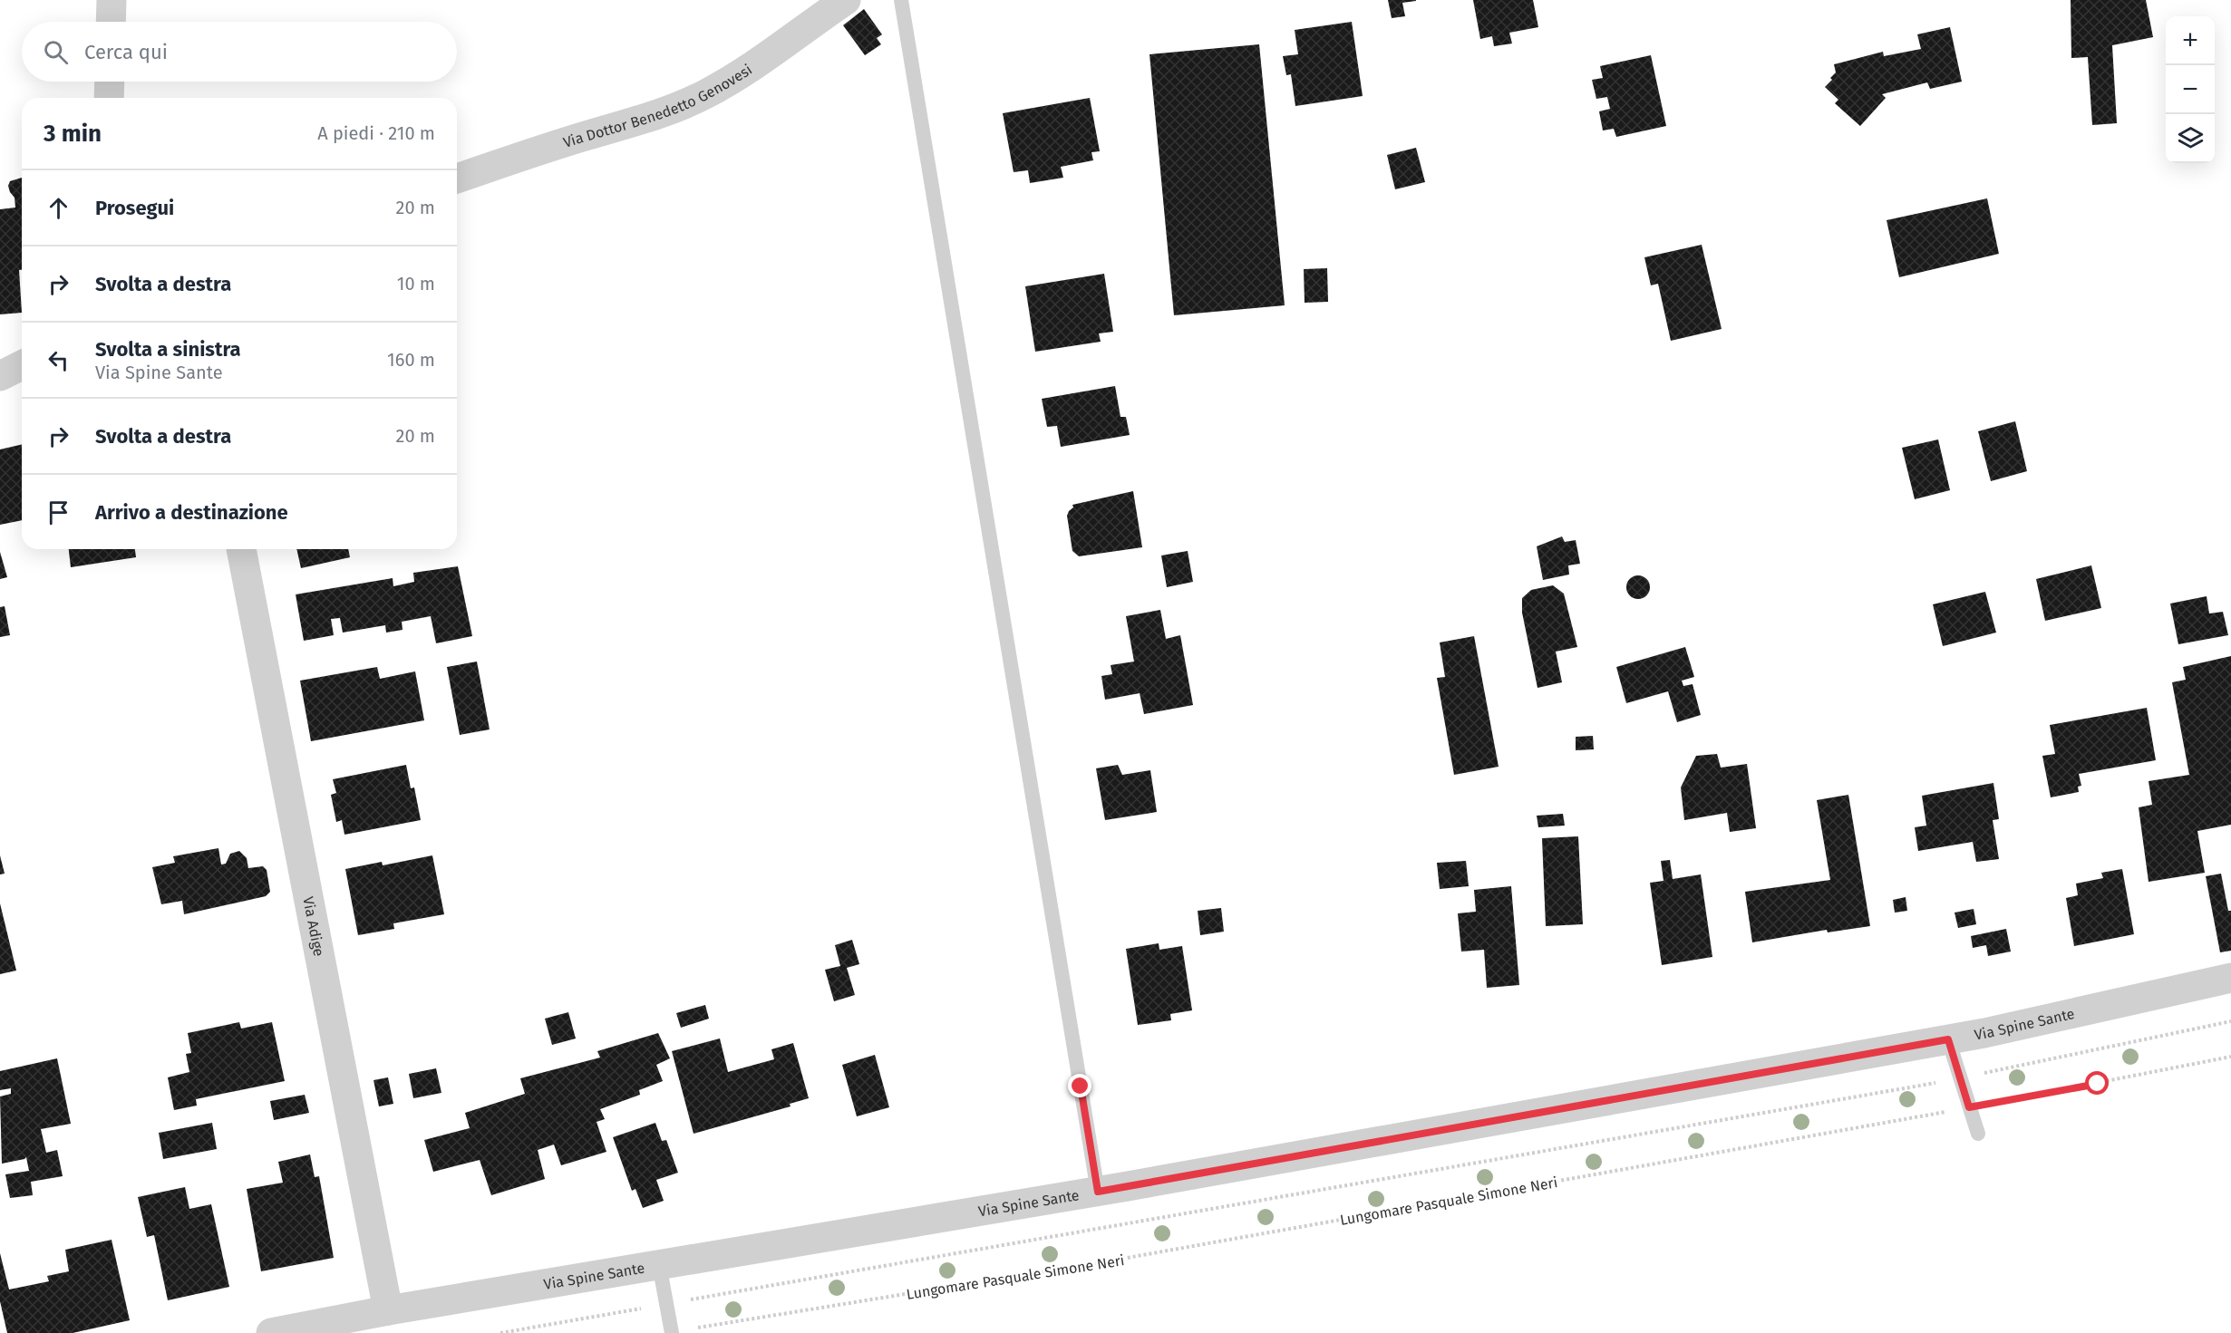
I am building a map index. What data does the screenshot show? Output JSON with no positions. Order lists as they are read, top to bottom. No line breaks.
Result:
{"streets":{"street":["Via Dottor Benedetto Genovesi","Via Adige","Via Spine Sante"],"path":["Lungomare Pasquale Simone Neri"]},"crossings":[["Via Adige","Via Spine Sante"]],"page":{"map_buttons":["+","−"],"search":"Cerca qui","heading":["3 min","A piedi · 210 m"],"list":[["Prosegui","20 m"],["Svolta a destra","10 m"],["Svolta a sinistra","Via Spine Sante","160 m"],["Svolta a destra","20 m"],"Arrivo a destinazione"]}}
